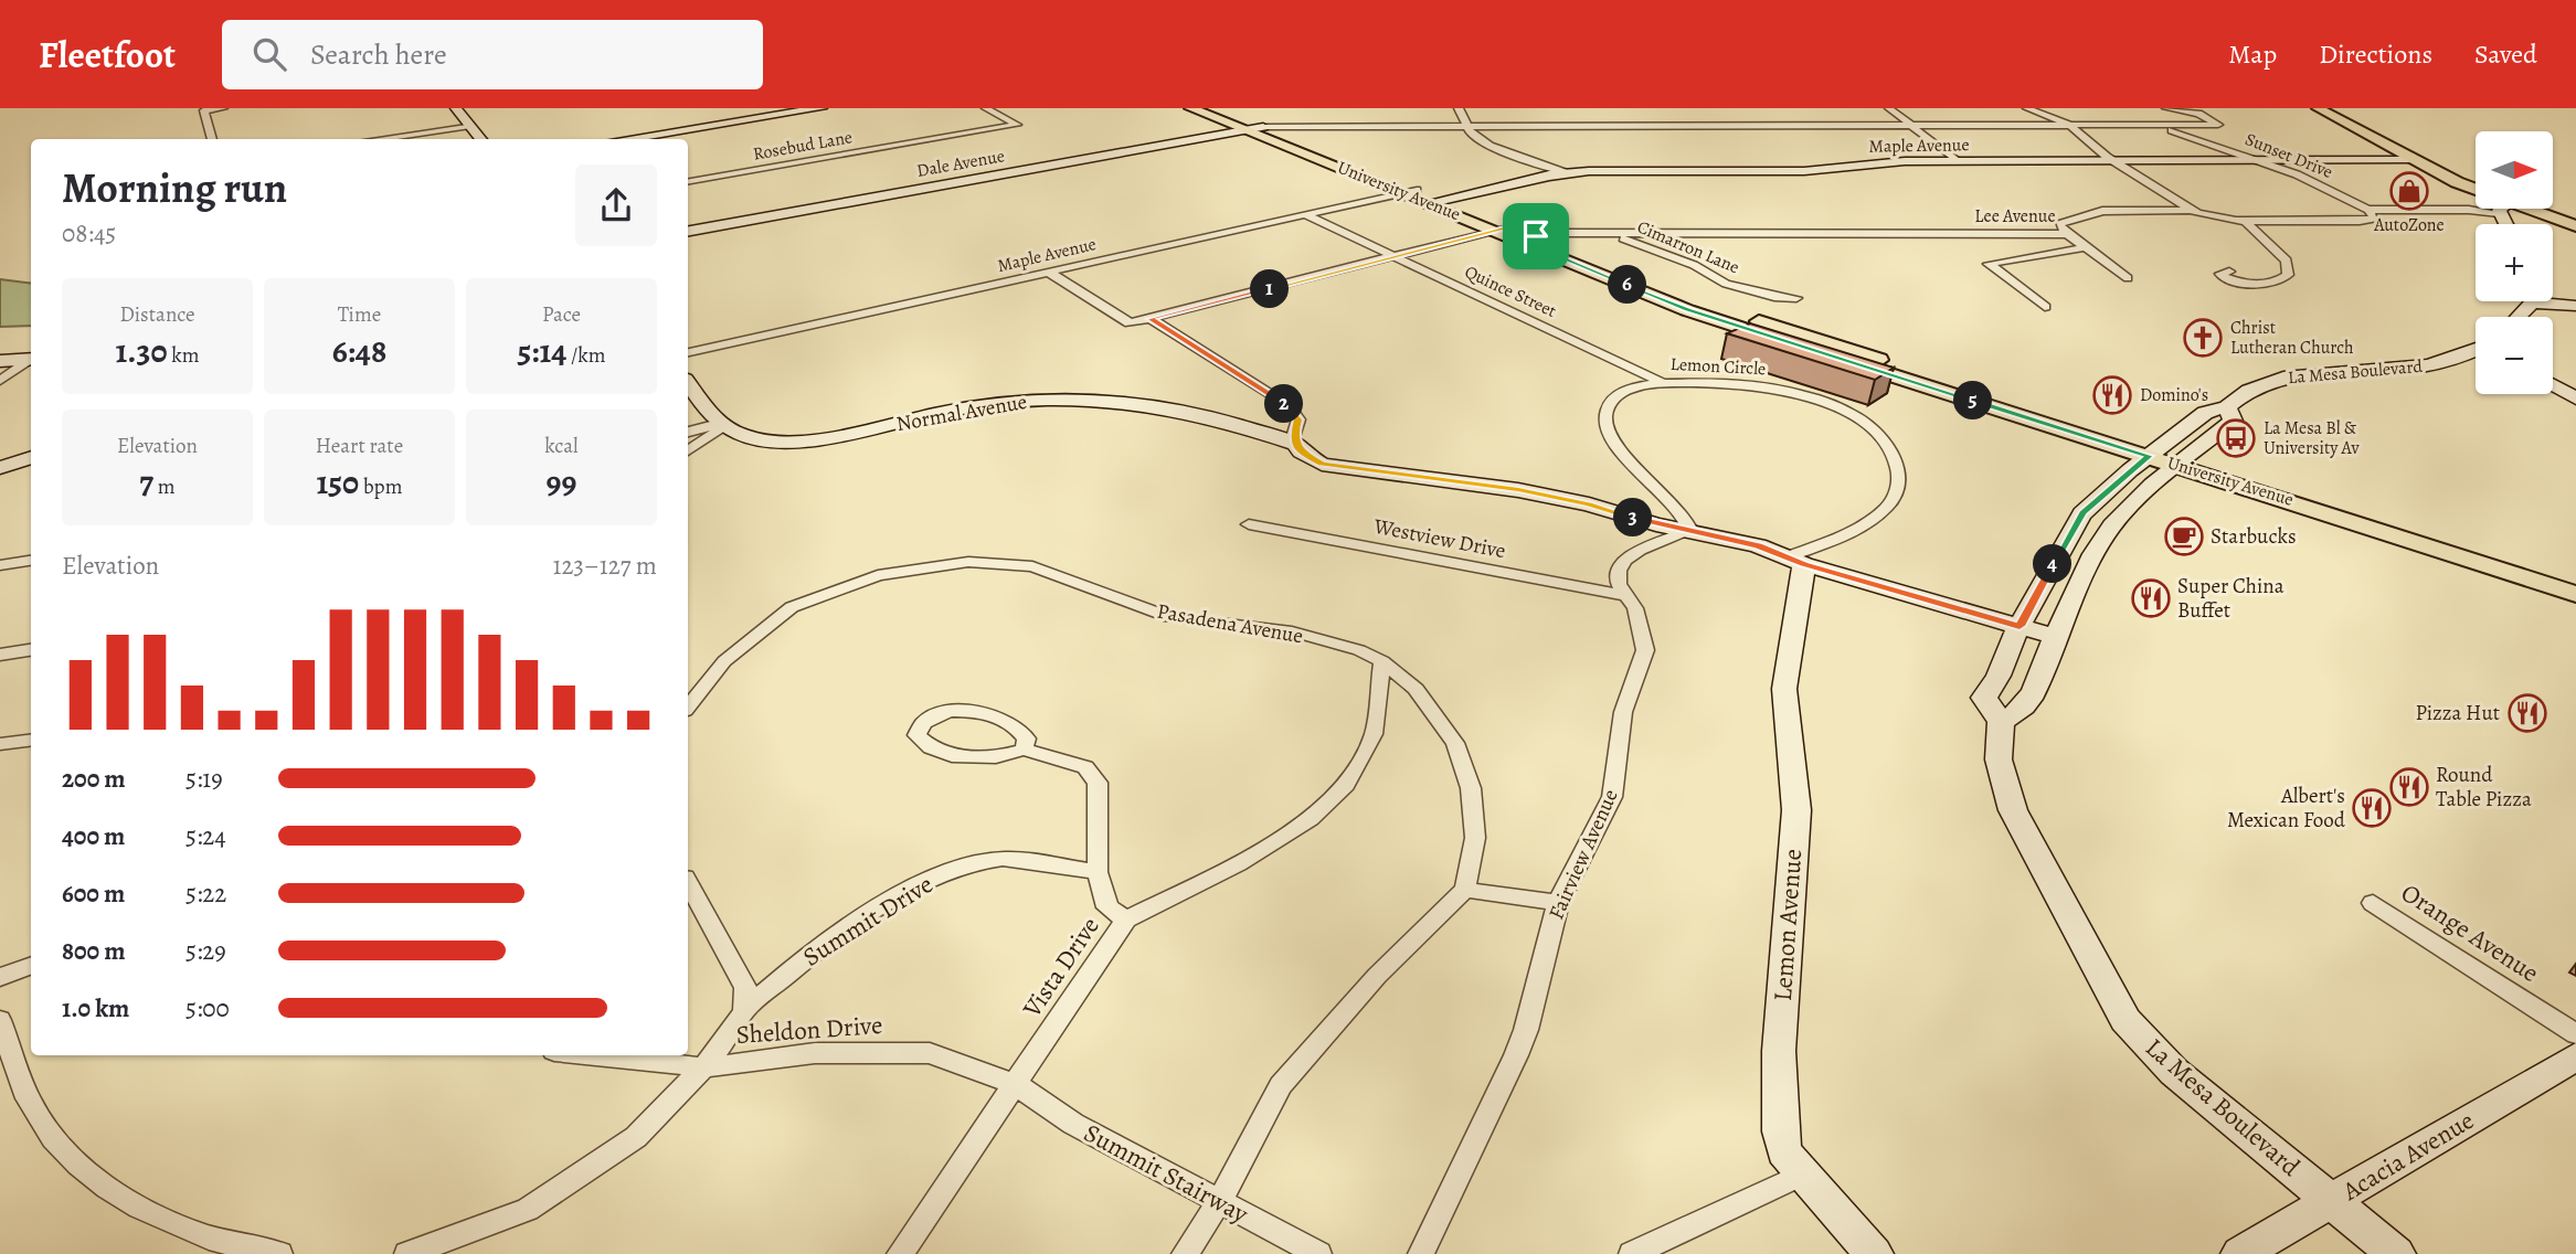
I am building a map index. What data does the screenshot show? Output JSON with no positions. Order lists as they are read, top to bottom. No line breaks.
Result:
{"streets":{"main road":["University Avenue","La Mesa Boulevard"],"street":["Rosebud Lane","Maple Avenue","Sunset Drive","Dale Avenue","Lee Avenue","Cimarron Lane","Quince Street","Lemon Circle","Normal Avenue","Westview Drive","Pasadena Avenue","Fairview Avenue","Summit Drive","Lemon Avenue","Orange Avenue","Vista Drive","Sheldon Drive","Acacia Avenue","Summit Stairway"]},"crossings":[["Maple Avenue","Sunset Drive"],["Maple Avenue","University Avenue"],["Maple Avenue","Quince Street"],["Sunset Drive","Lee Avenue"],["Dale Avenue","University Avenue"],["University Avenue","Lee Avenue"],["University Avenue","La Mesa Boulevard"],["Lee Avenue","Cimarron Lane"],["Lee Avenue","Quince Street"],["Quince Street","Lemon Circle"],["Lemon Circle","Normal Avenue"],["Lemon Circle","Lemon Avenue"],["La Mesa Boulevard","Normal Avenue"],["La Mesa Boulevard","Acacia Avenue"],["Normal Avenue","Lemon Avenue"],["Westview Drive","Fairview Avenue"],["Pasadena Avenue","Vista Drive"],["Vista Drive","Sheldon Drive"],["Vista Drive","Summit Stairway"],["Sheldon Drive","Summit Stairway"]],"places":{"shop":["AutoZone"],"church":["Christ Lutheran Church"],"restaurant":["Domino's","Super China Buffet","Pizza Hut","Round Table Pizza","Albert's Mexican Food"],"bus stop":["La Mesa Bl & University Av"],"cafe":["Starbucks"]},"north":"right","page":{"header":"Fleetfoot","search":"Search here","nav":["Map","Directions","Saved"],"map_buttons":["+","−"],"heading":["Morning run","08:45"],"pins":["6","1","5","2","3","4"],"stats":[["Distance","1.30 km"],["Time","6:48"],["Pace","5:14 /km"],["Elevation","7 m"],["Heart rate","150 bpm"],["kcal","99"]],"chart":["Elevation","123–127 m"],"list":[{"name":"200 m","note":"5:19"},{"name":"400 m","note":"5:24"},{"name":"600 m","note":"5:22"},{"name":"800 m","note":"5:29"},{"name":"1.0 km","note":"5:00"}]}}
